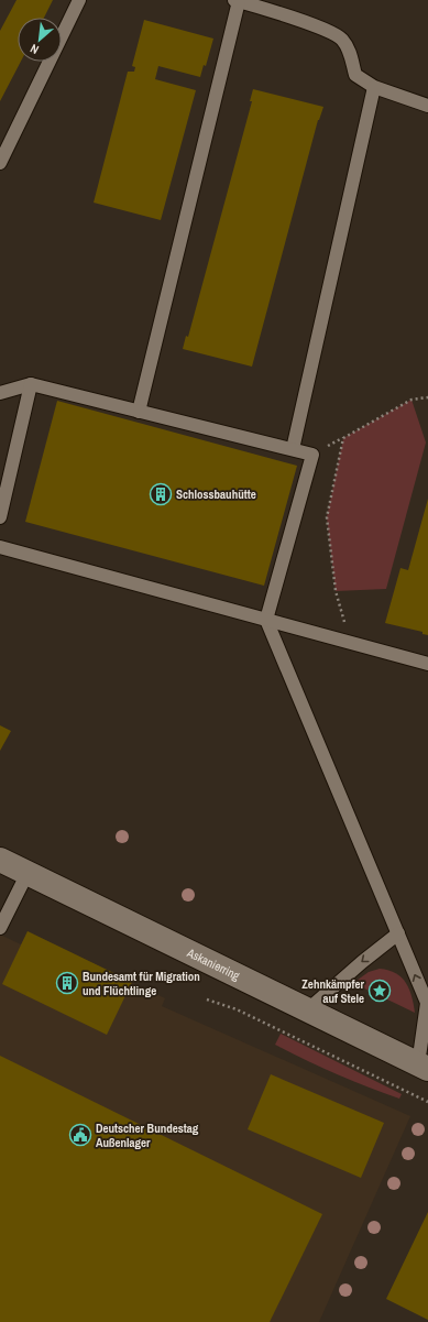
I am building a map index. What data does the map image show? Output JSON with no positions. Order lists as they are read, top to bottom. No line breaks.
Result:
{"streets":{"street":["Askanierring"]},"places":{"building":["Schlossbauhütte","Bundesamt für Migration und Flüchtlinge"],"place":["Zehnkämpfer auf Stele"],"public building":["Deutscher Bundestag Außenlager"]},"north":"bottom left"}
